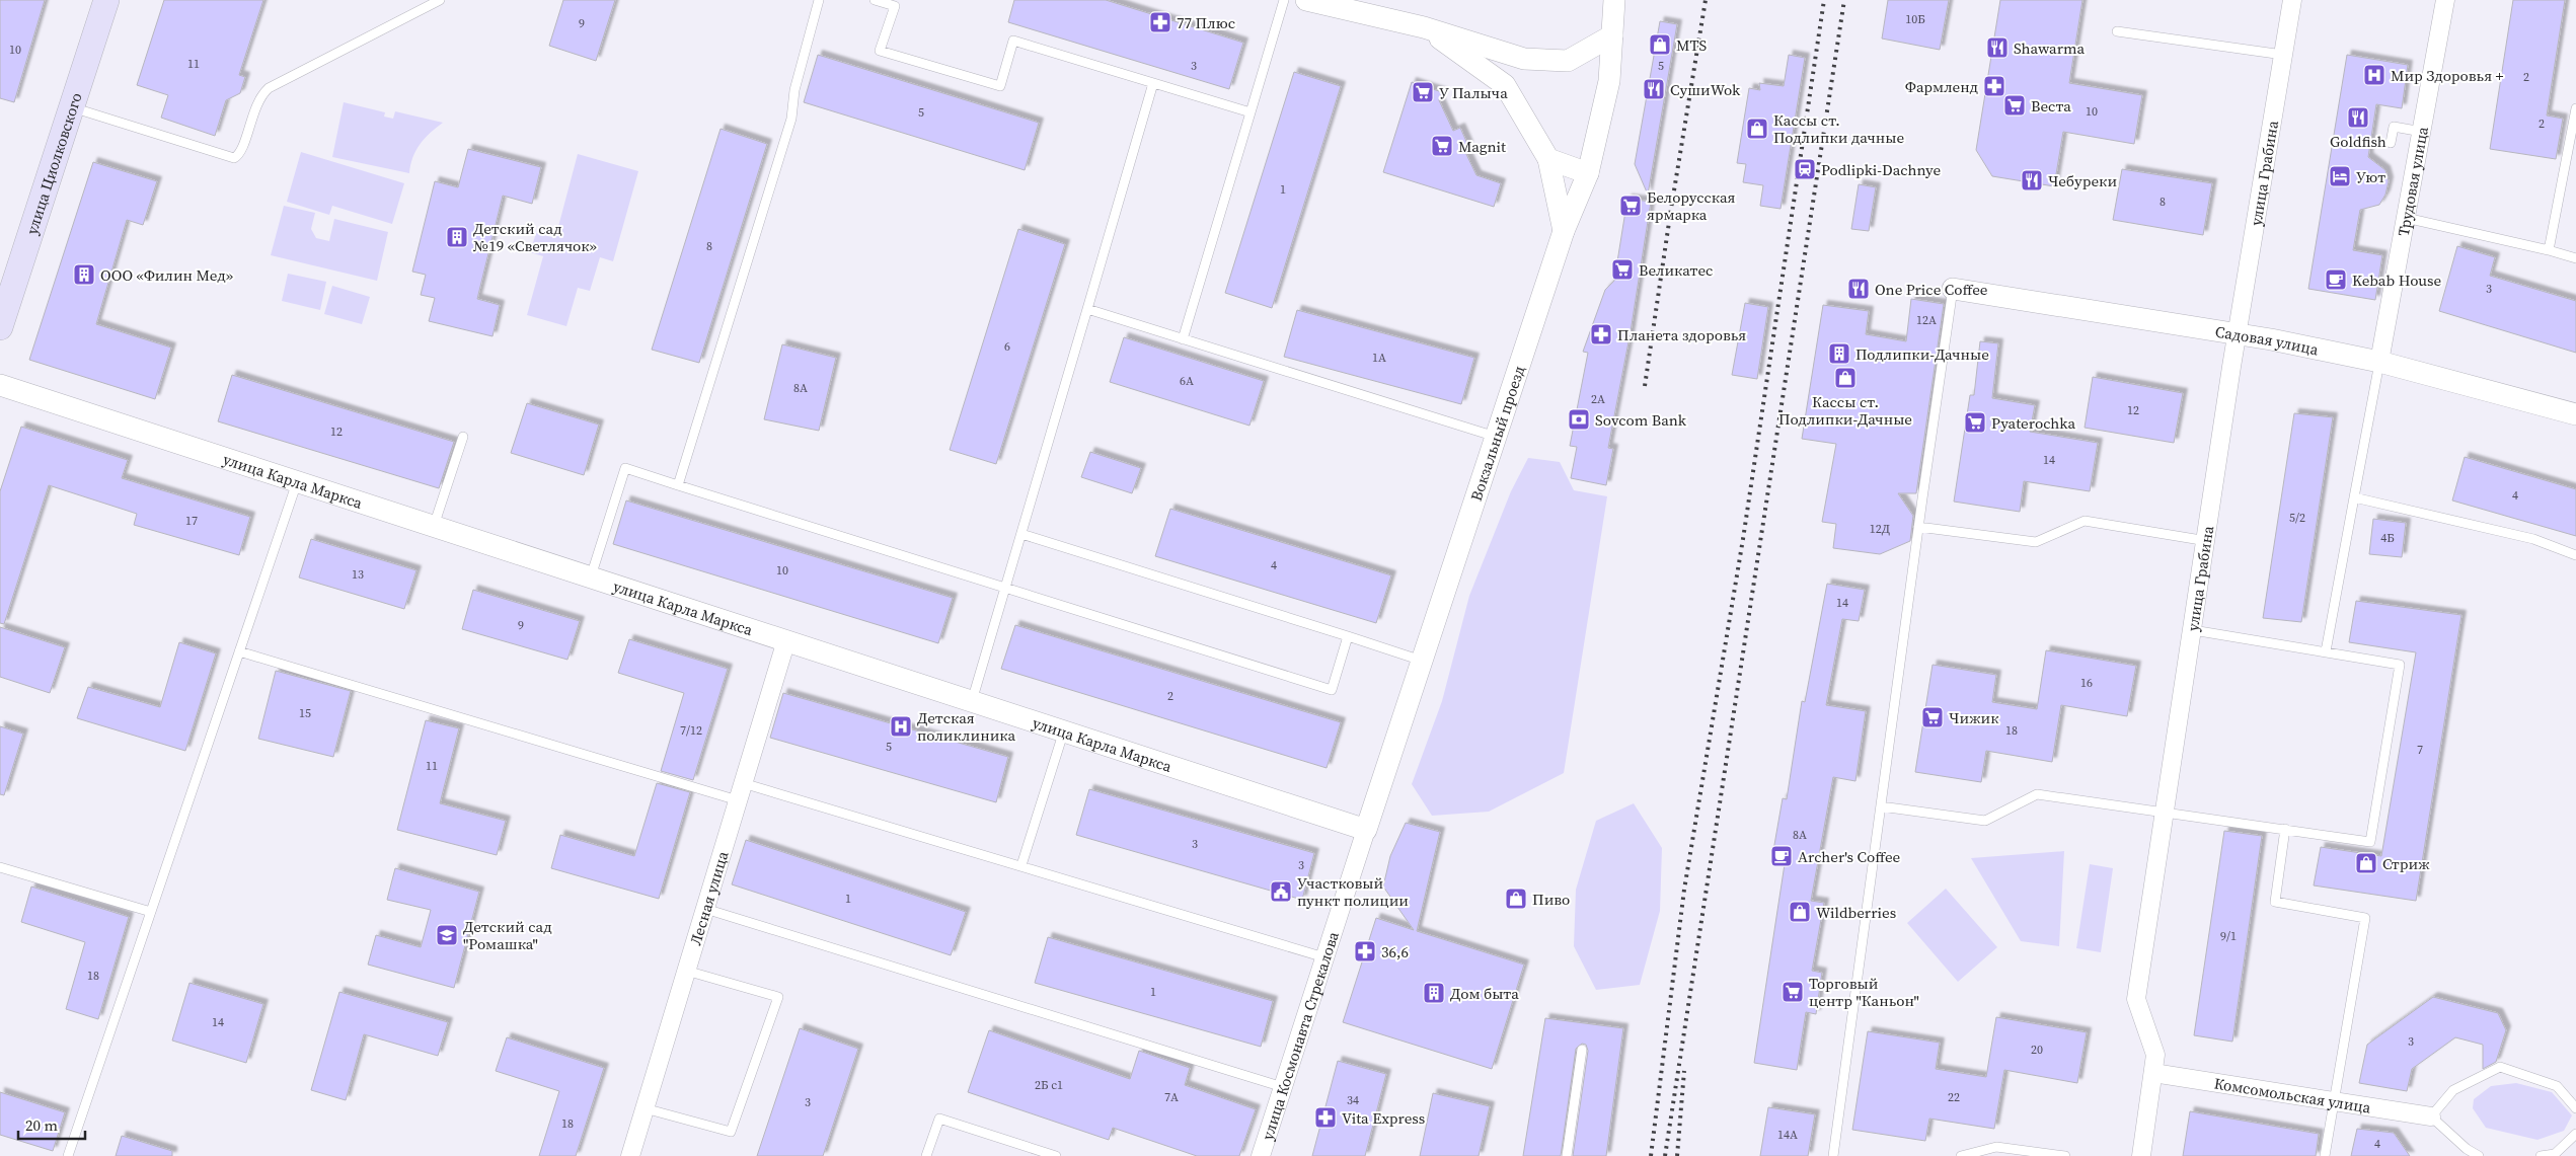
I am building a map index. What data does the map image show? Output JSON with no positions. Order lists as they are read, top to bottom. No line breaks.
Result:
{"streets":{"main road":["улица Циолковского"],"street":["улица Грабина","Трудовая улица","Садовая улица","Вокзальный проезд","улица Карла Маркса","Лесная улица","улица Космонавта Стрекалова","Комсомольская улица"]},"crossings":[["улица Грабина","Садовая улица"],["улица Грабина","Комсомольская улица"],["Трудовая улица","Садовая улица"],["Вокзальный проезд","улица Карла Маркса"],["Вокзальный проезд","улица Космонавта Стрекалова"],["улица Карла Маркса","Лесная улица"],["улица Карла Маркса","улица Космонавта Стрекалова"]],"places":{"pharmacy":["77 Плюс","Фармленд","Планета здоровья","36,6","Vita Express"],"shop":["MTS","Кассы ст. Подлипки дачные","Кассы ст. Подлипки-Дачные","Стриж","Пиво","Wildberries"],"restaurant":["Shawarma","СушиWok","Goldfish","Чебуреки","One Price Coffee"],"hospital":["Мир Здоровья +","Детская поликлиника"],"supermarket":["У Палыча","Веста","Magnit","Белорусская ярмарка","Великатес","Pyaterochka","Чижик","Торговый центр \"Каньон\""],"station":["Podlipki-Dachnye"],"hotel":["Уют"],"building":["Детский сад №19 «Светлячок»","ООО «Филин Мед»","Подлипки-Дачные","Дом быта"],"cafe":["Kebab House","Archer's Coffee"],"bank":["Sovcom Bank"],"public building":["Участковый пункт полиции"],"school or university":["Детский сад \"Ромашка\""]},"house_numbers":["10Б","9","10","11","3","5","2","10","5","2","1","8","8","3","12А","6","1А","6А","8А","2А","12","12","14","4","5/2","17","12Д","4Б","4","10","13","14","9","16","2","15","7/12","18","5","7","11","8А","3","3","1","9/1","18","1","14","3","20","2Б с1","7А","22","34","3","18","14А","4"],"scale_bar":"20 m"}
